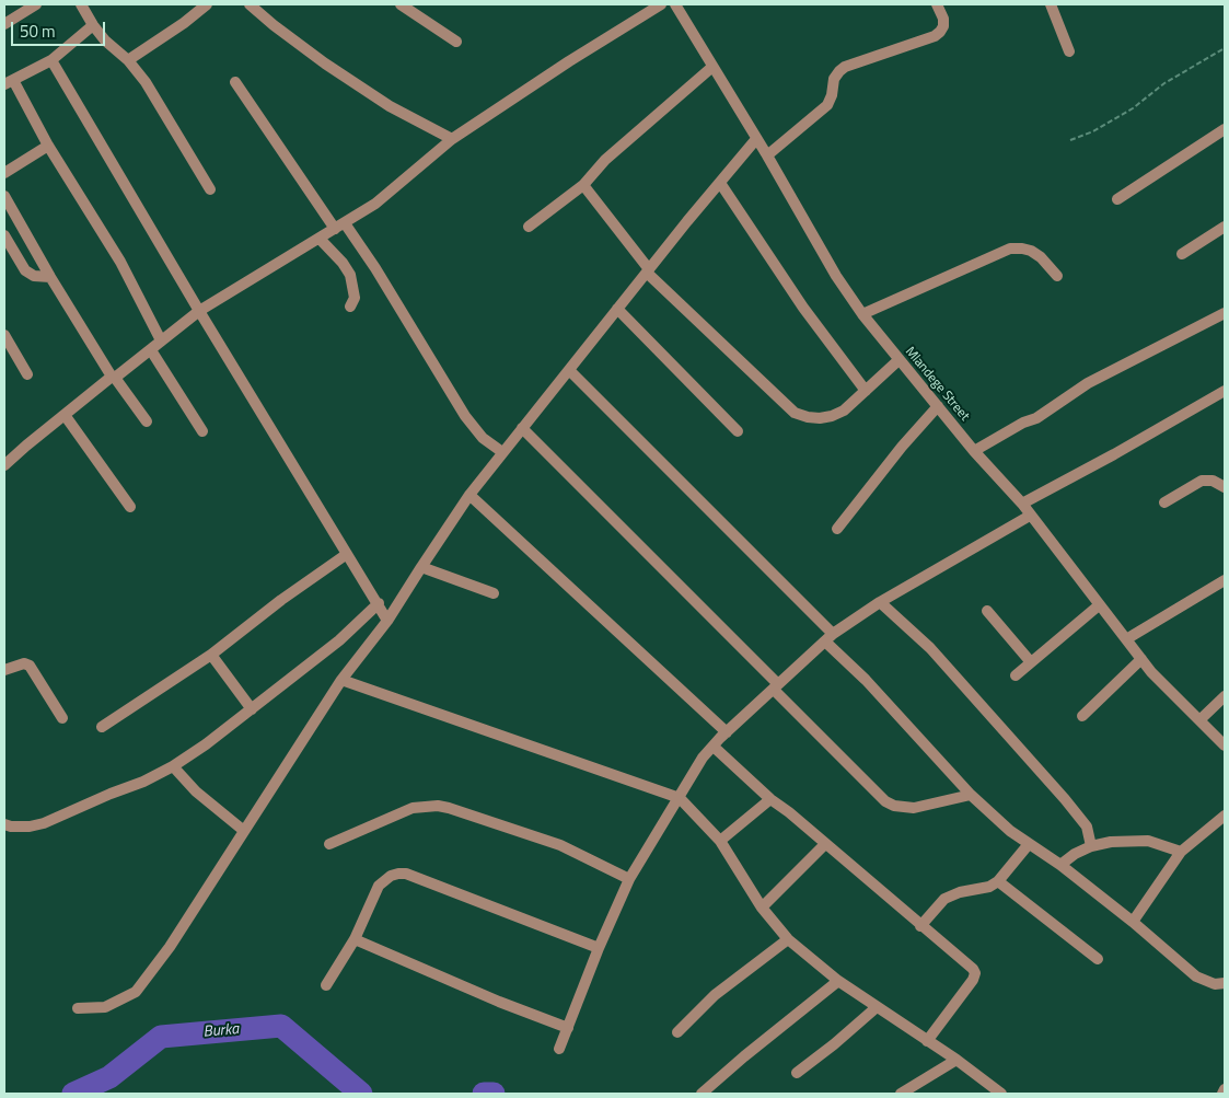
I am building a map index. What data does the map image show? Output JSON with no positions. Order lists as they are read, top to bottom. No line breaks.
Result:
{"streets":{"street":["Mlandege Street"]},"water":["Burka"],"scale_bar":"50 m"}
